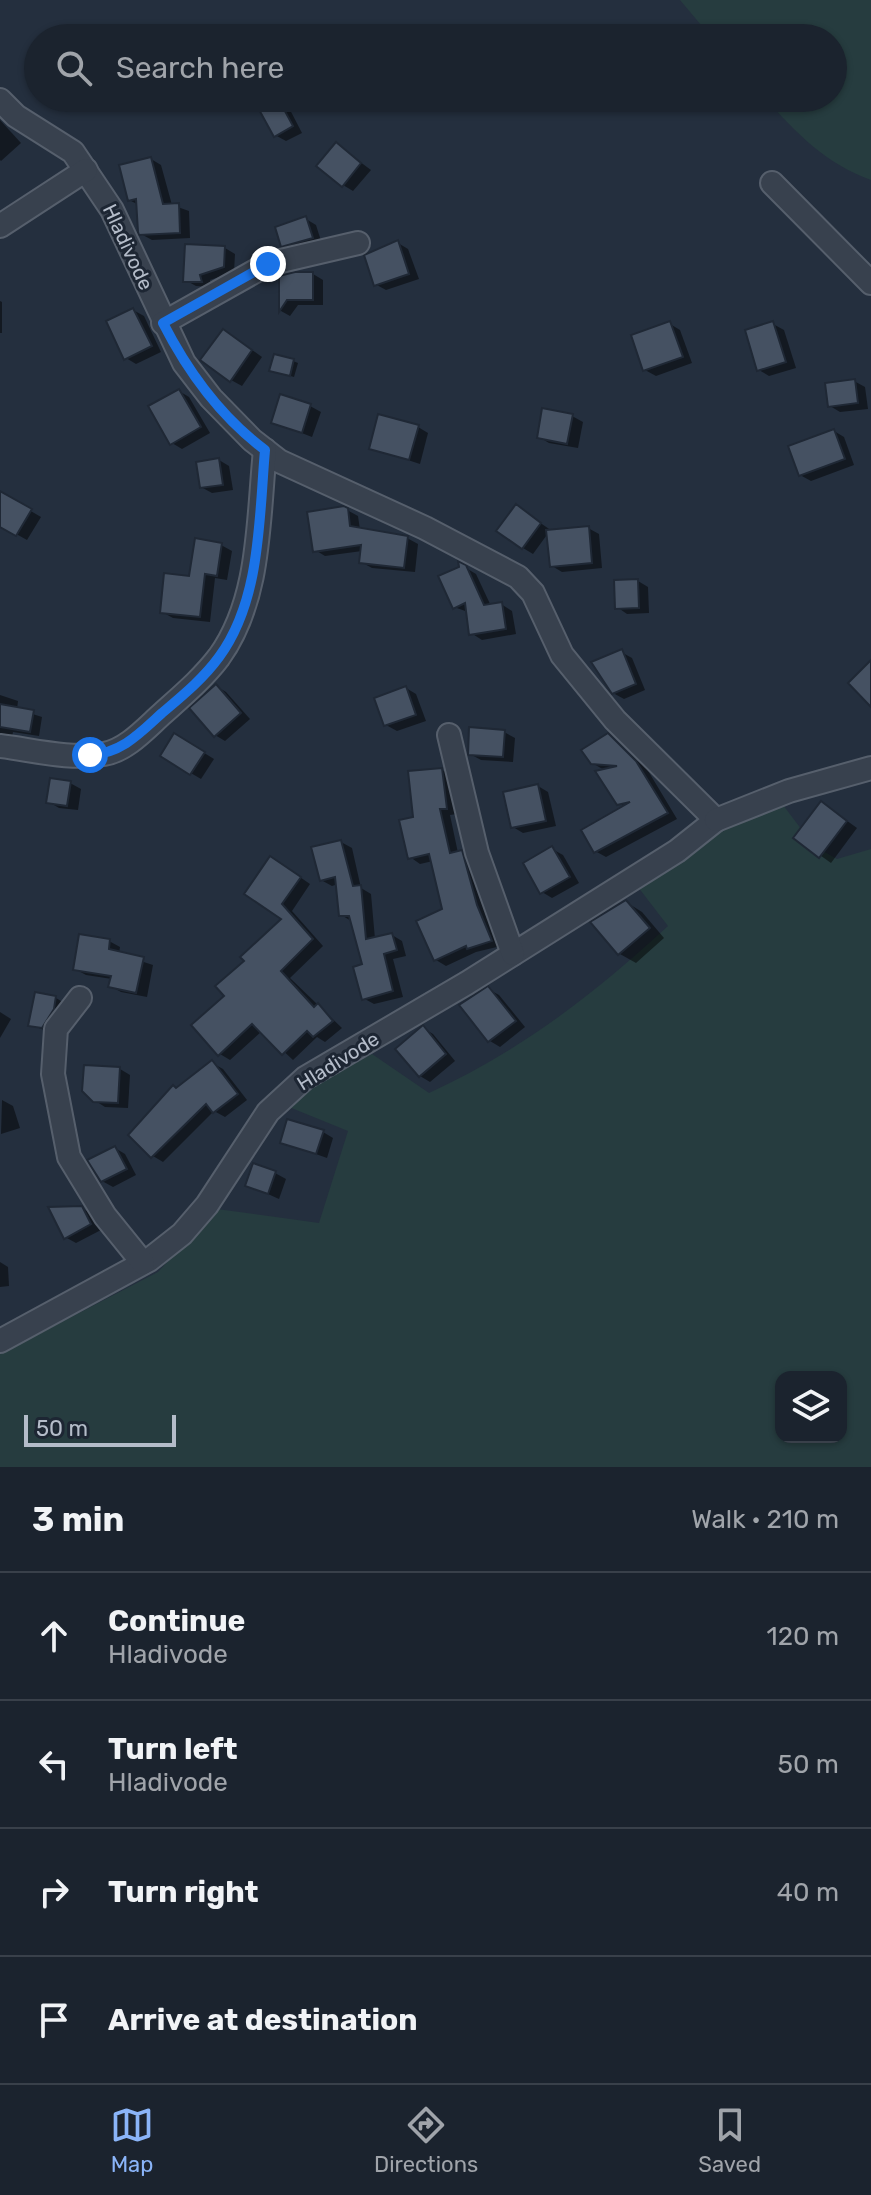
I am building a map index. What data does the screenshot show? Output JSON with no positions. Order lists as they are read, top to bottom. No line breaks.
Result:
{"streets":{"street":["Hladivode"]},"scale_bar":"50 m","page":{"search":"Search here","scale":"50 m","heading":["3 min","Walk · 210 m"],"list":[["Continue","Hladivode","120 m"],["Turn left","Hladivode","50 m"],["Turn right","40 m"],"Arrive at destination"],"nav":["Map","Directions","Saved"]}}
